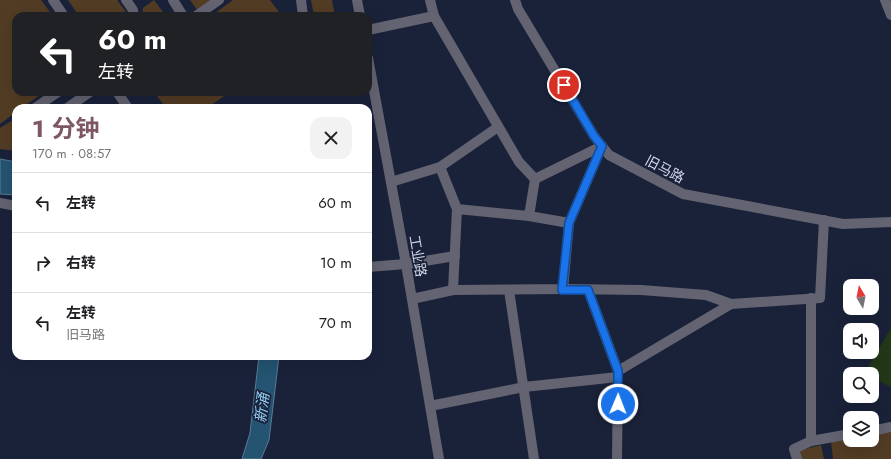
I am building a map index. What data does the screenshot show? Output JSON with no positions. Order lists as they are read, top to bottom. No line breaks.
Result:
{"streets":{"street":["旧马路","工业路"]},"water":["新涌"],"north":"top","page":{"turn":["60 m","左转"],"heading":["1 分钟","170 m · 08:57"],"list":[{"name":"左转","value":"60 m"},{"name":"右转","value":"10 m"},{"name":"左转","note":"旧马路","value":"70 m"}]}}
